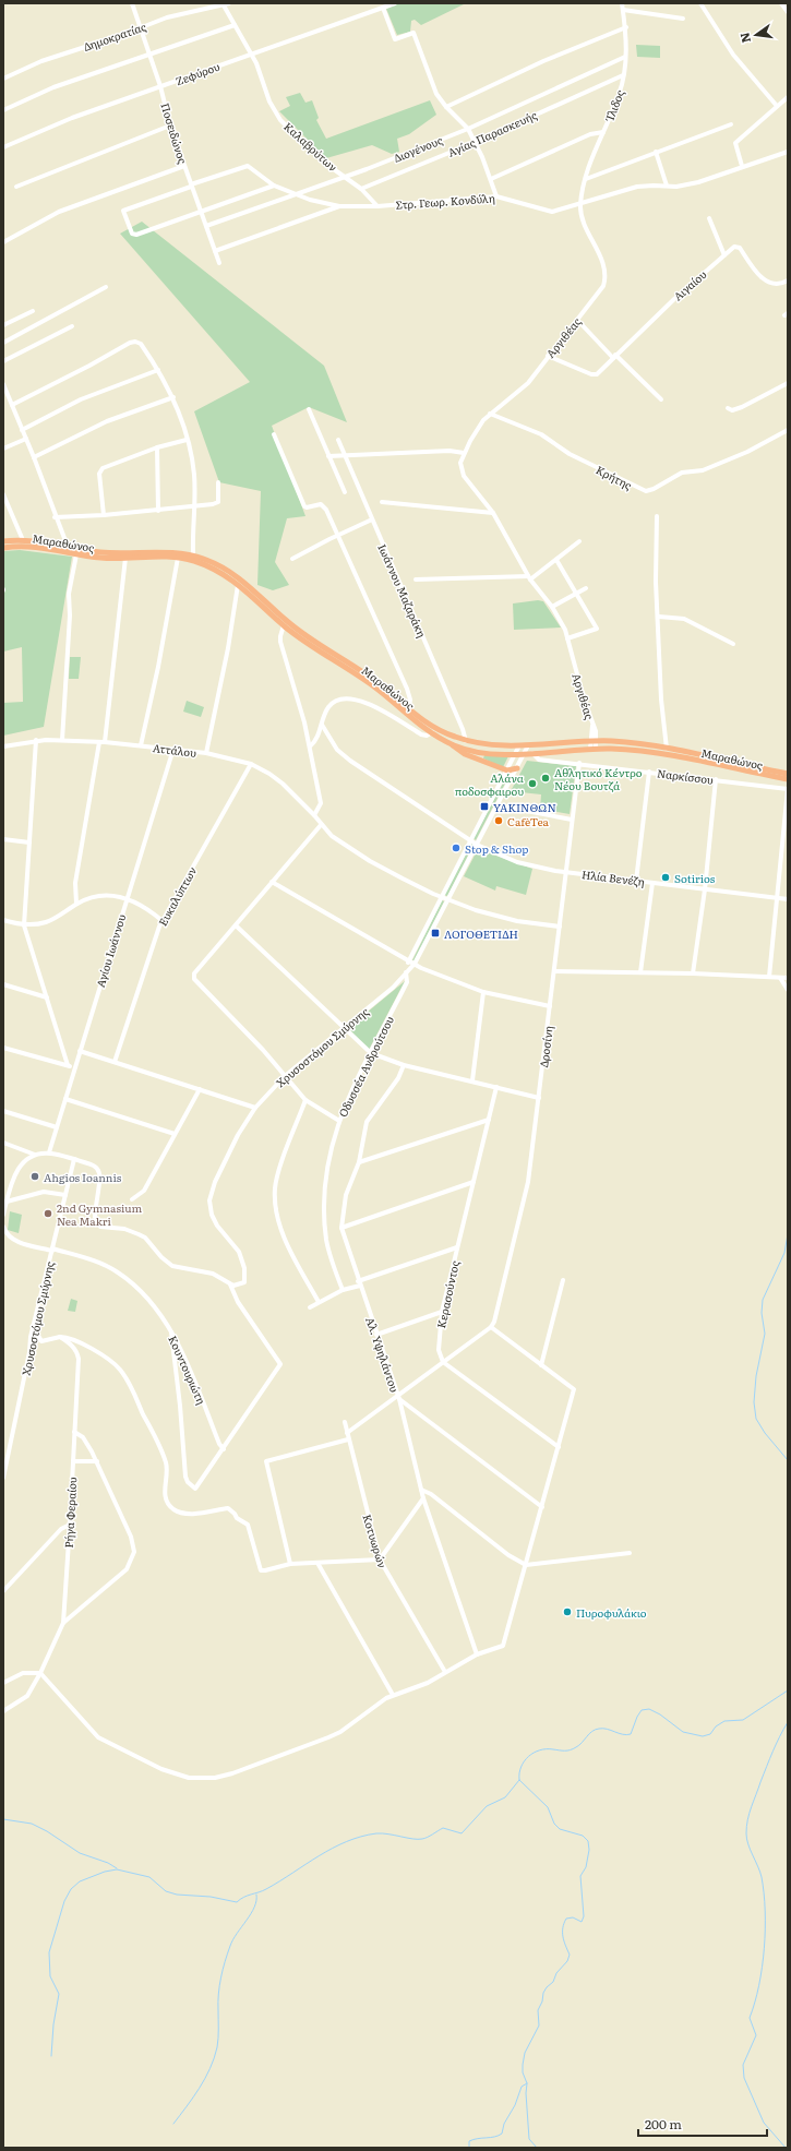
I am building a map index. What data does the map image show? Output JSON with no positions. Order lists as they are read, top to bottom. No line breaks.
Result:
{"streets":{"main road":["Μαραθώνος"],"street":["Δημοκρατίας","Ζεφύρου","Ίλιδος","Ποσειδώνος","Αγίας Παρασκευής","Καλαβρύτων","Διογένους","Στρ. Γεωρ. Κονδύλη","Αιγαίου","Αργιθέας","Κρήτης","Ιωάννου Μαζαράκη","Αττάλου","Ναρκίσσου","Ηλία Βενέζη","Ευκαλύπτων","Αγίου Ιωάννου","Χρυσοστόμου Σμύρνης","Δροσίνη","Οδυσσέα Ανδρούτσου","Κερασούντος","Αλ. Υψηλάντου","Κουντουριώτη","Ρήγα Φεραίου","Κοτυωρών"]},"crossings":[["Δημοκρατίας","Ποσειδώνος"],["Δημοκρατίας","Καλαβρύτων"],["Ζεφύρου","Ποσειδώνος"],["Ζεφύρου","Καλαβρύτων"],["Ίλιδος","Αγίας Παρασκευής"],["Ίλιδος","Διογένους"],["Ίλιδος","Στρ. Γεωρ. Κονδύλη"],["Ίλιδος","Αργιθέας"],["Ποσειδώνος","Διογένους"],["Αγίας Παρασκευής","Καλαβρύτων"],["Καλαβρύτων","Διογένους"],["Καλαβρύτων","Στρ. Γεωρ. Κονδύλη"],["Στρ. Γεωρ. Κονδύλη","Αργιθέας"],["Αιγαίου","Αργιθέας"],["Αργιθέας","Κρήτης"],["Αργιθέας","Μαραθώνος"],["Μαραθώνος","Ιωάννου Μαζαράκη"],["Μαραθώνος","Ναρκίσσου"],["Μαραθώνος","Χρυσοστόμου Σμύρνης"],["Αττάλου","Ευκαλύπτων"],["Αττάλου","Αγίου Ιωάννου"],["Αττάλου","Χρυσοστόμου Σμύρνης"],["Αττάλου","Δροσίνη"],["Ναρκίσσου","Δροσίνη"],["Ηλία Βενέζη","Χρυσοστόμου Σμύρνης"],["Ηλία Βενέζη","Δροσίνη"],["Χρυσοστόμου Σμύρνης","Οδυσσέα Ανδρούτσου"],["Χρυσοστόμου Σμύρνης","Κουντουριώτη"]],"places":{"other":["Αθλητικό Κέντρο Νέου Βουτζά","Αλάνα ποδοσφαιρου","CafèTea","Stop & Shop","Sotirios","Ahgios Ioannis","2nd Gymnasium Nea Makri","Πυροφυλάκιο"],"transit":["ΥΑΚΙΝΘΩΝ","ΛΟΓΟΘΕΤΙΔΗ"]},"scale_bar":"200 m","north":"left"}
